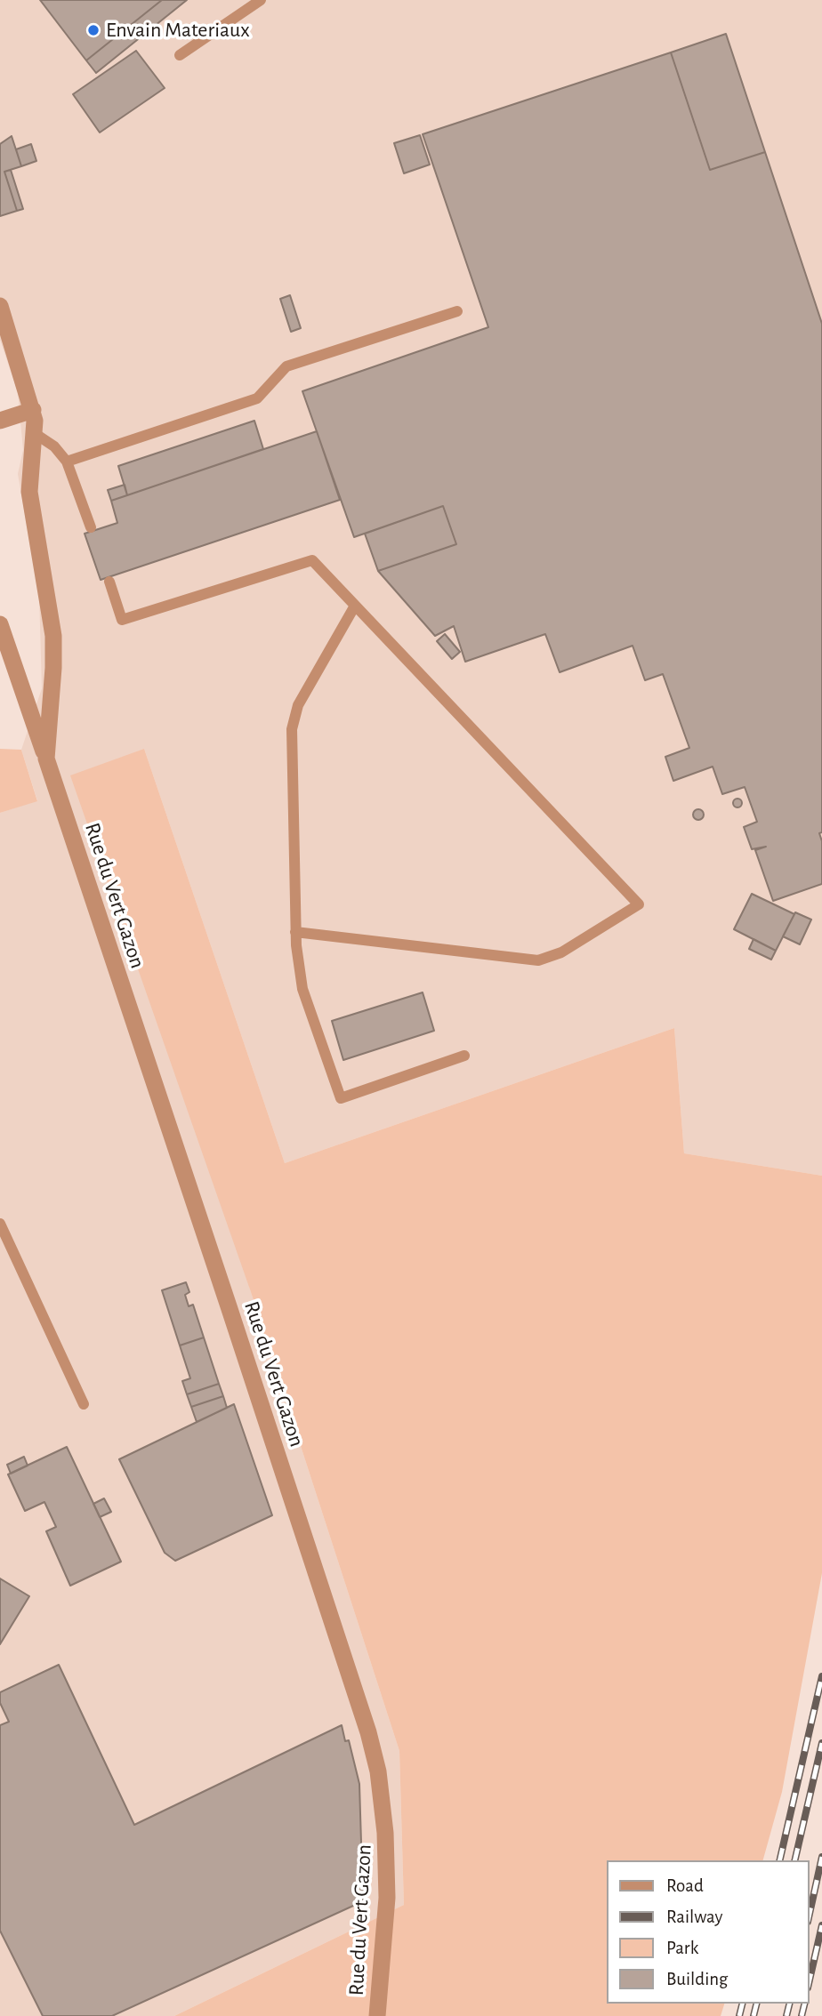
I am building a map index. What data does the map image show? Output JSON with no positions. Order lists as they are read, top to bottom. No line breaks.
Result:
{"streets":{"street":["Rue du Vert Gazon"]},"places":["Envain Materiaux"],"legend":["Road","Railway","Park","Building"]}
